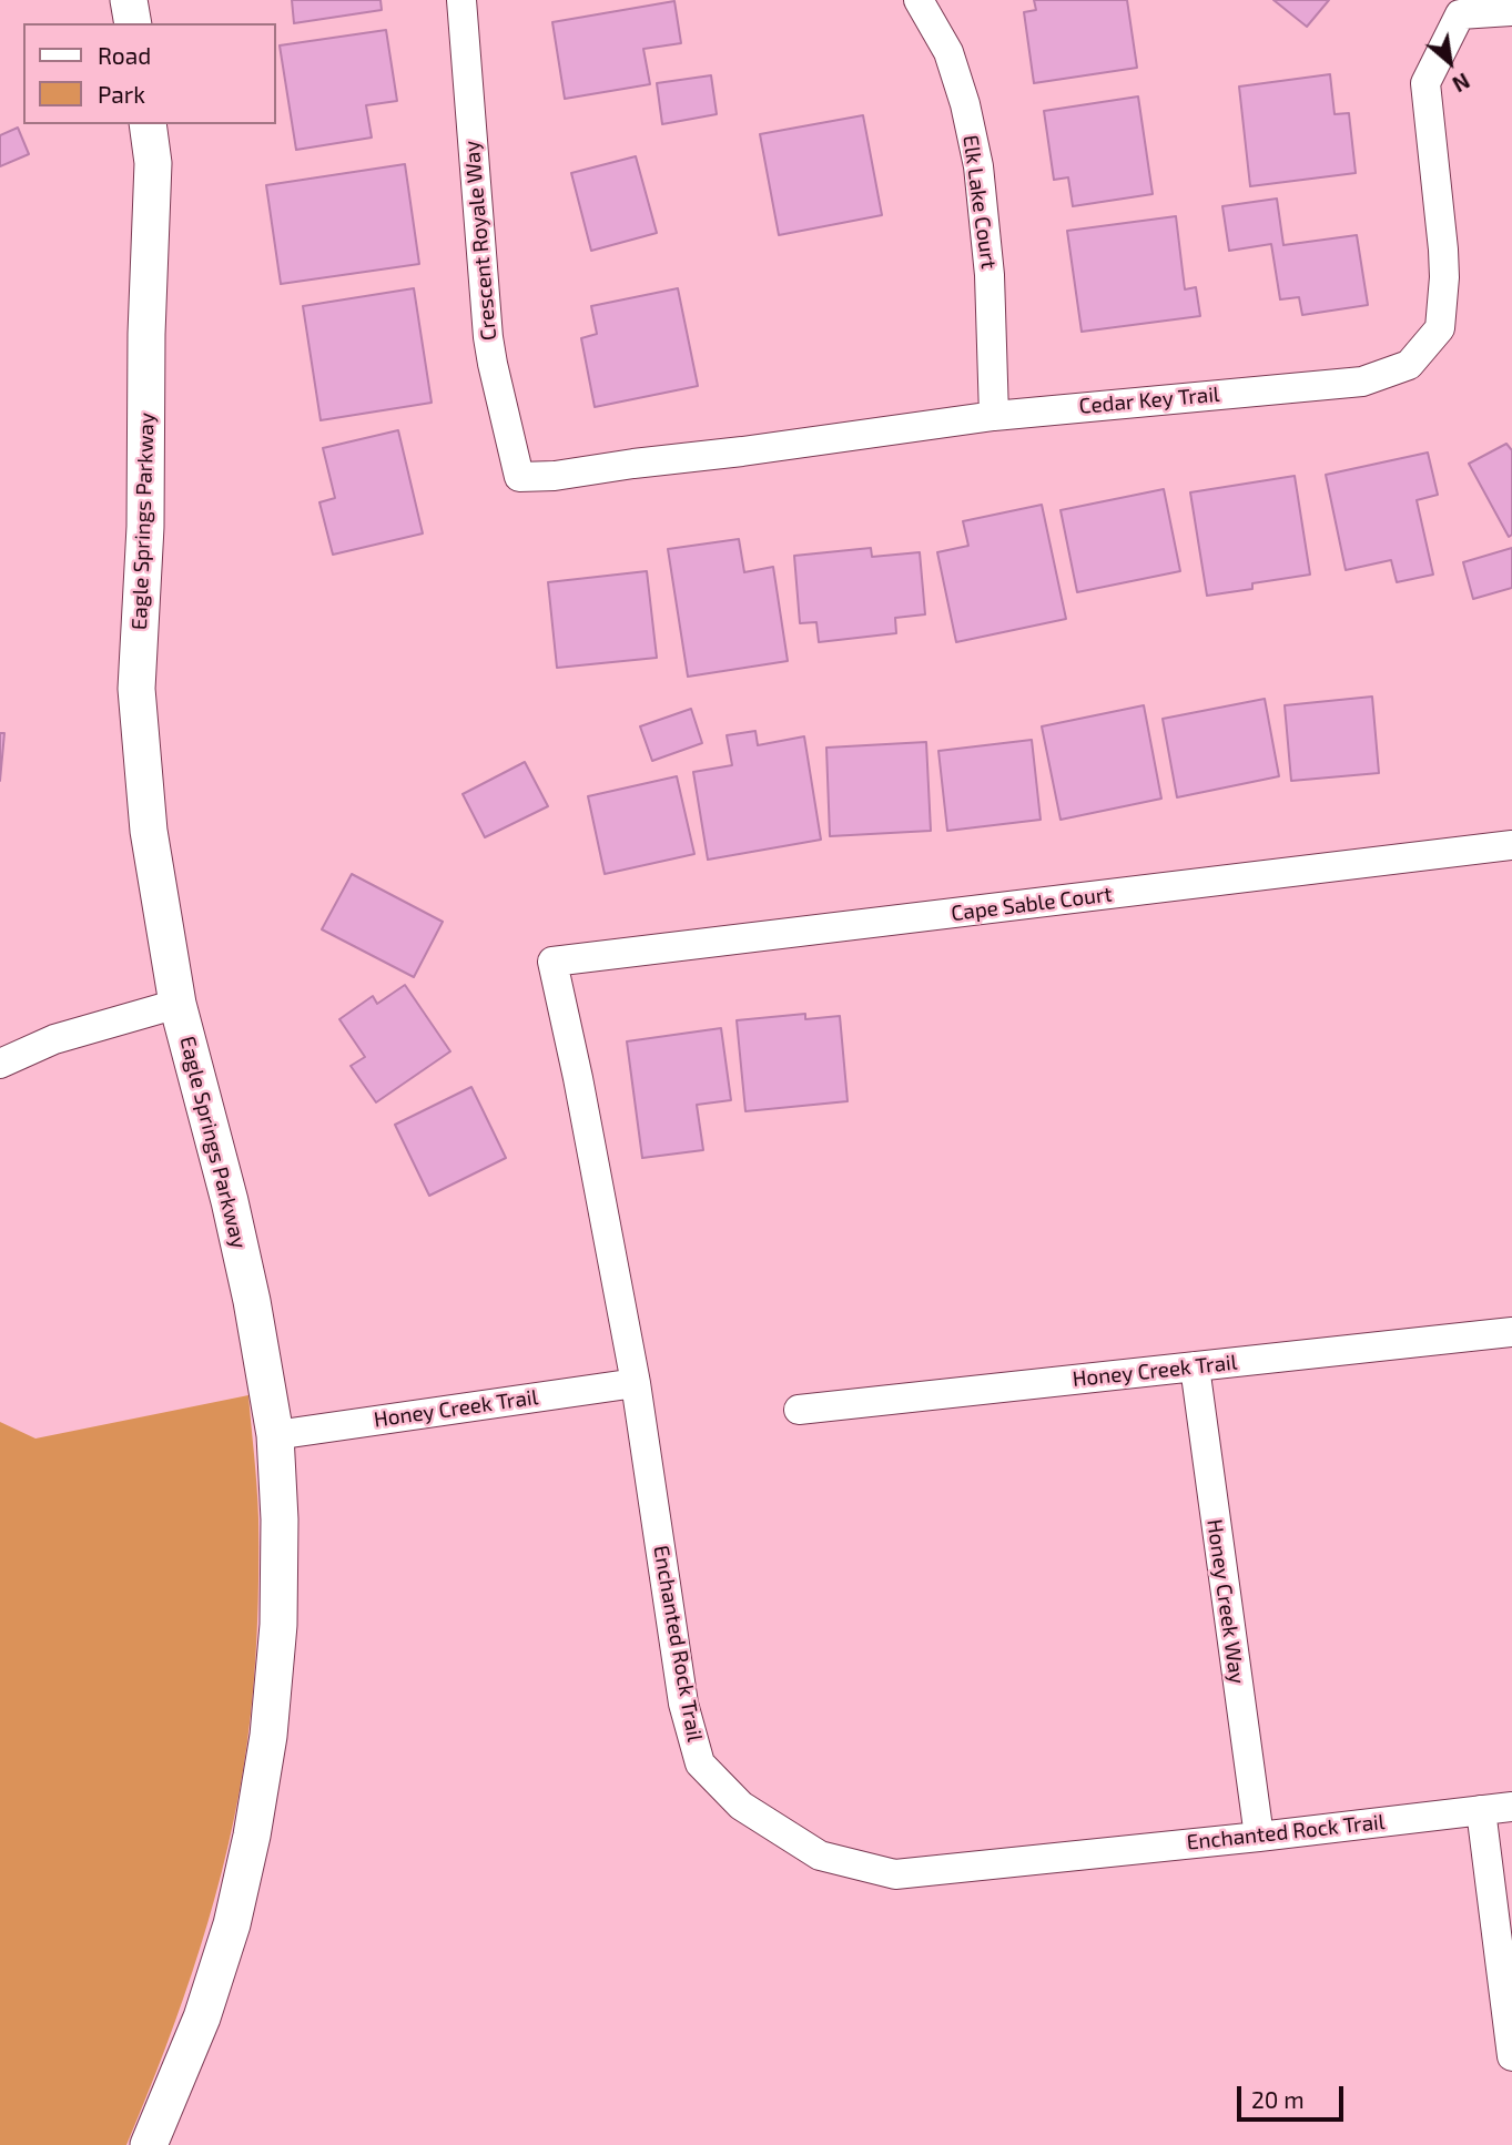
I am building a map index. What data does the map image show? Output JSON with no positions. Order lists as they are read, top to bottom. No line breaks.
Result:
{"streets":{"street":["Elk Lake Court","Crescent Royale Way","Cedar Key Trail","Eagle Springs Parkway","Cape Sable Court","Honey Creek Trail","Honey Creek Way","Enchanted Rock Trail"]},"crossings":[["Elk Lake Court","Cedar Key Trail"],["Crescent Royale Way","Cedar Key Trail"],["Eagle Springs Parkway","Honey Creek Trail"],["Cape Sable Court","Enchanted Rock Trail"],["Honey Creek Trail","Honey Creek Way"],["Honey Creek Trail","Enchanted Rock Trail"],["Honey Creek Way","Enchanted Rock Trail"]],"legend":["Road","Park"],"scale_bar":"20 m","north":"bottom right"}
